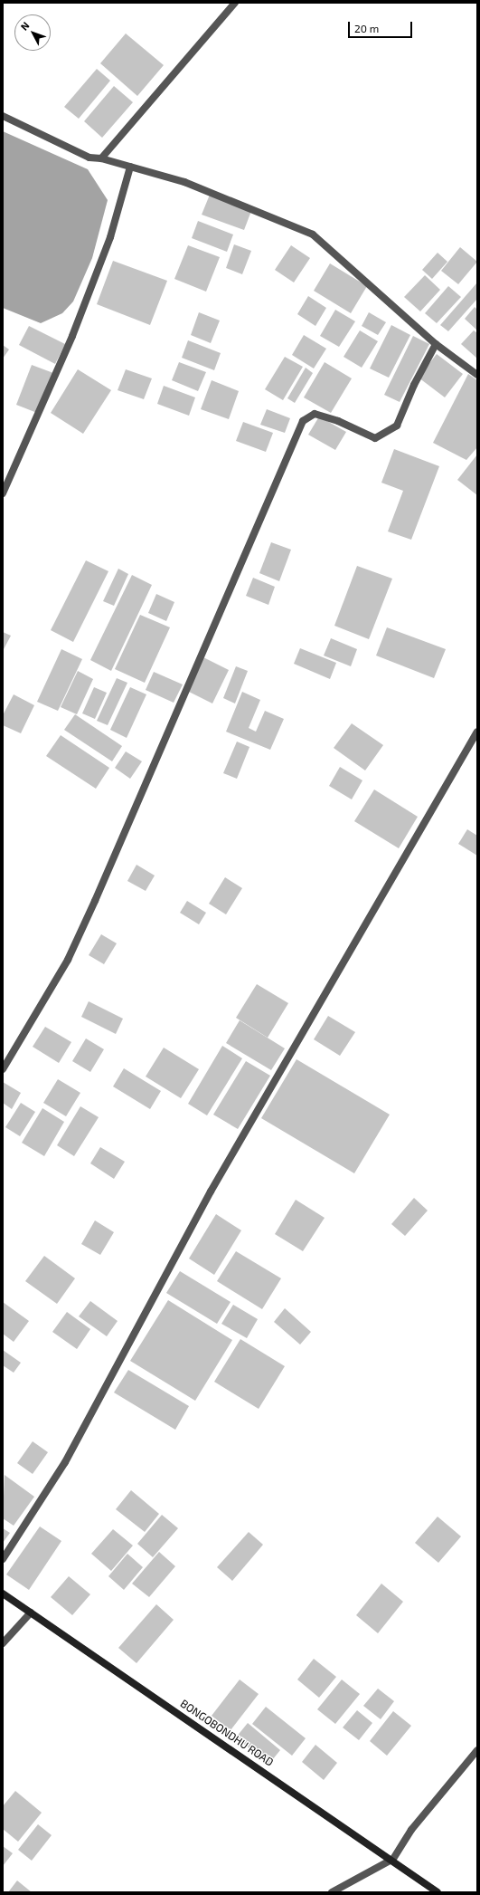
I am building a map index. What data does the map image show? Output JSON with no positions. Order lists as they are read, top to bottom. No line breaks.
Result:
{"streets":{"street":["BONGOBONDHU ROAD"]},"scale_bar":"20 m","north":"top left"}
